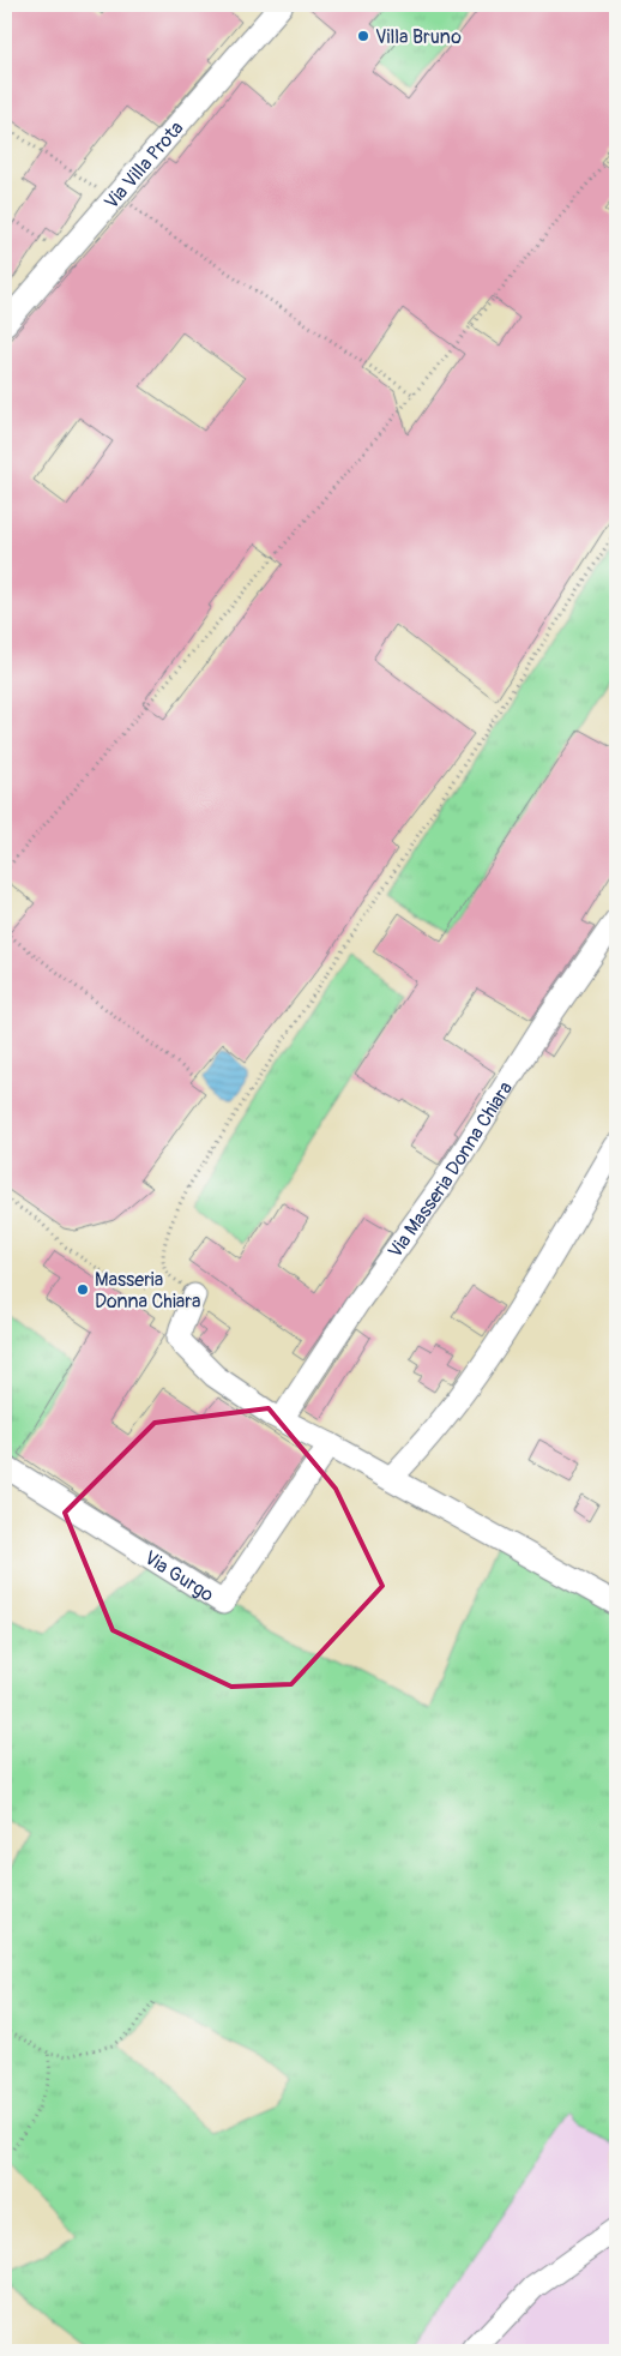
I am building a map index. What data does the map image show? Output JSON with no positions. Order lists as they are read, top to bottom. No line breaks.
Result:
{"streets":{"street":["Via Villa Prota","Via Masseria Donna Chiara","Via Gurgo"]},"places":["Villa Bruno","Masseria Donna Chiara"]}
